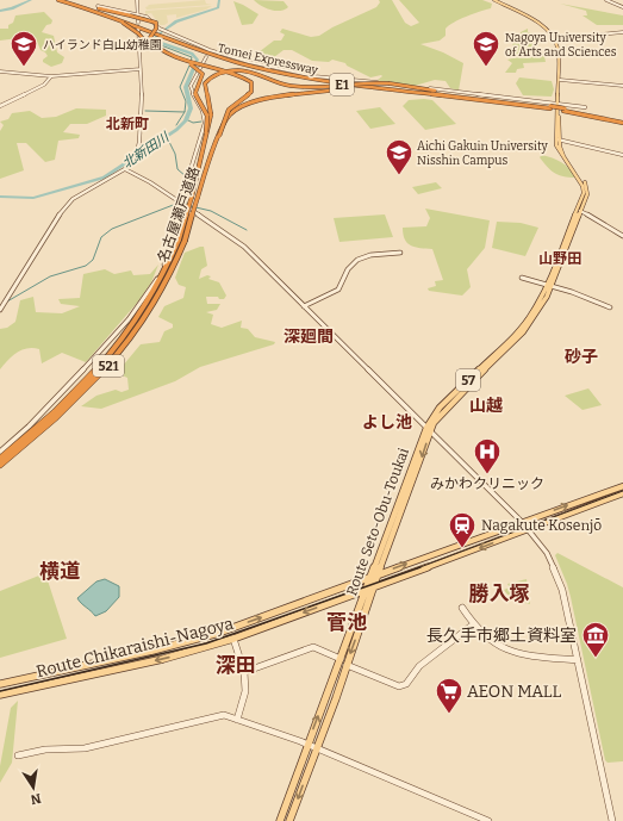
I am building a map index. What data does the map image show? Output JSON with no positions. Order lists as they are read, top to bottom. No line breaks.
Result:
{"streets":{"highway":["Tomei Expressway","E1","名古屋瀬戸道路","521"],"main road":["57","Route Seto-Obu-Toukai","Route Chikaraishi-Nagoya"]},"crossings":[["57","Route Seto-Obu-Toukai"],["57","Route Chikaraishi-Nagoya"],["Route Seto-Obu-Toukai","Route Chikaraishi-Nagoya"]],"districts":["北新町","山野田","深廻間","砂子","山越","よし池","横道","勝入塚","菅池","深田"],"water":["北新田川"],"places":{"school or university":["ハイランド白山幼稚園","Nagoya University of Arts and Sciences","Aichi Gakuin University Nisshin Campus"],"hospital":["みかわクリニック"],"station":["Nagakute Kosenjō"],"museum":["長久手市郷土資料室"],"supermarket":["AEON MALL"]},"north":"bottom"}
